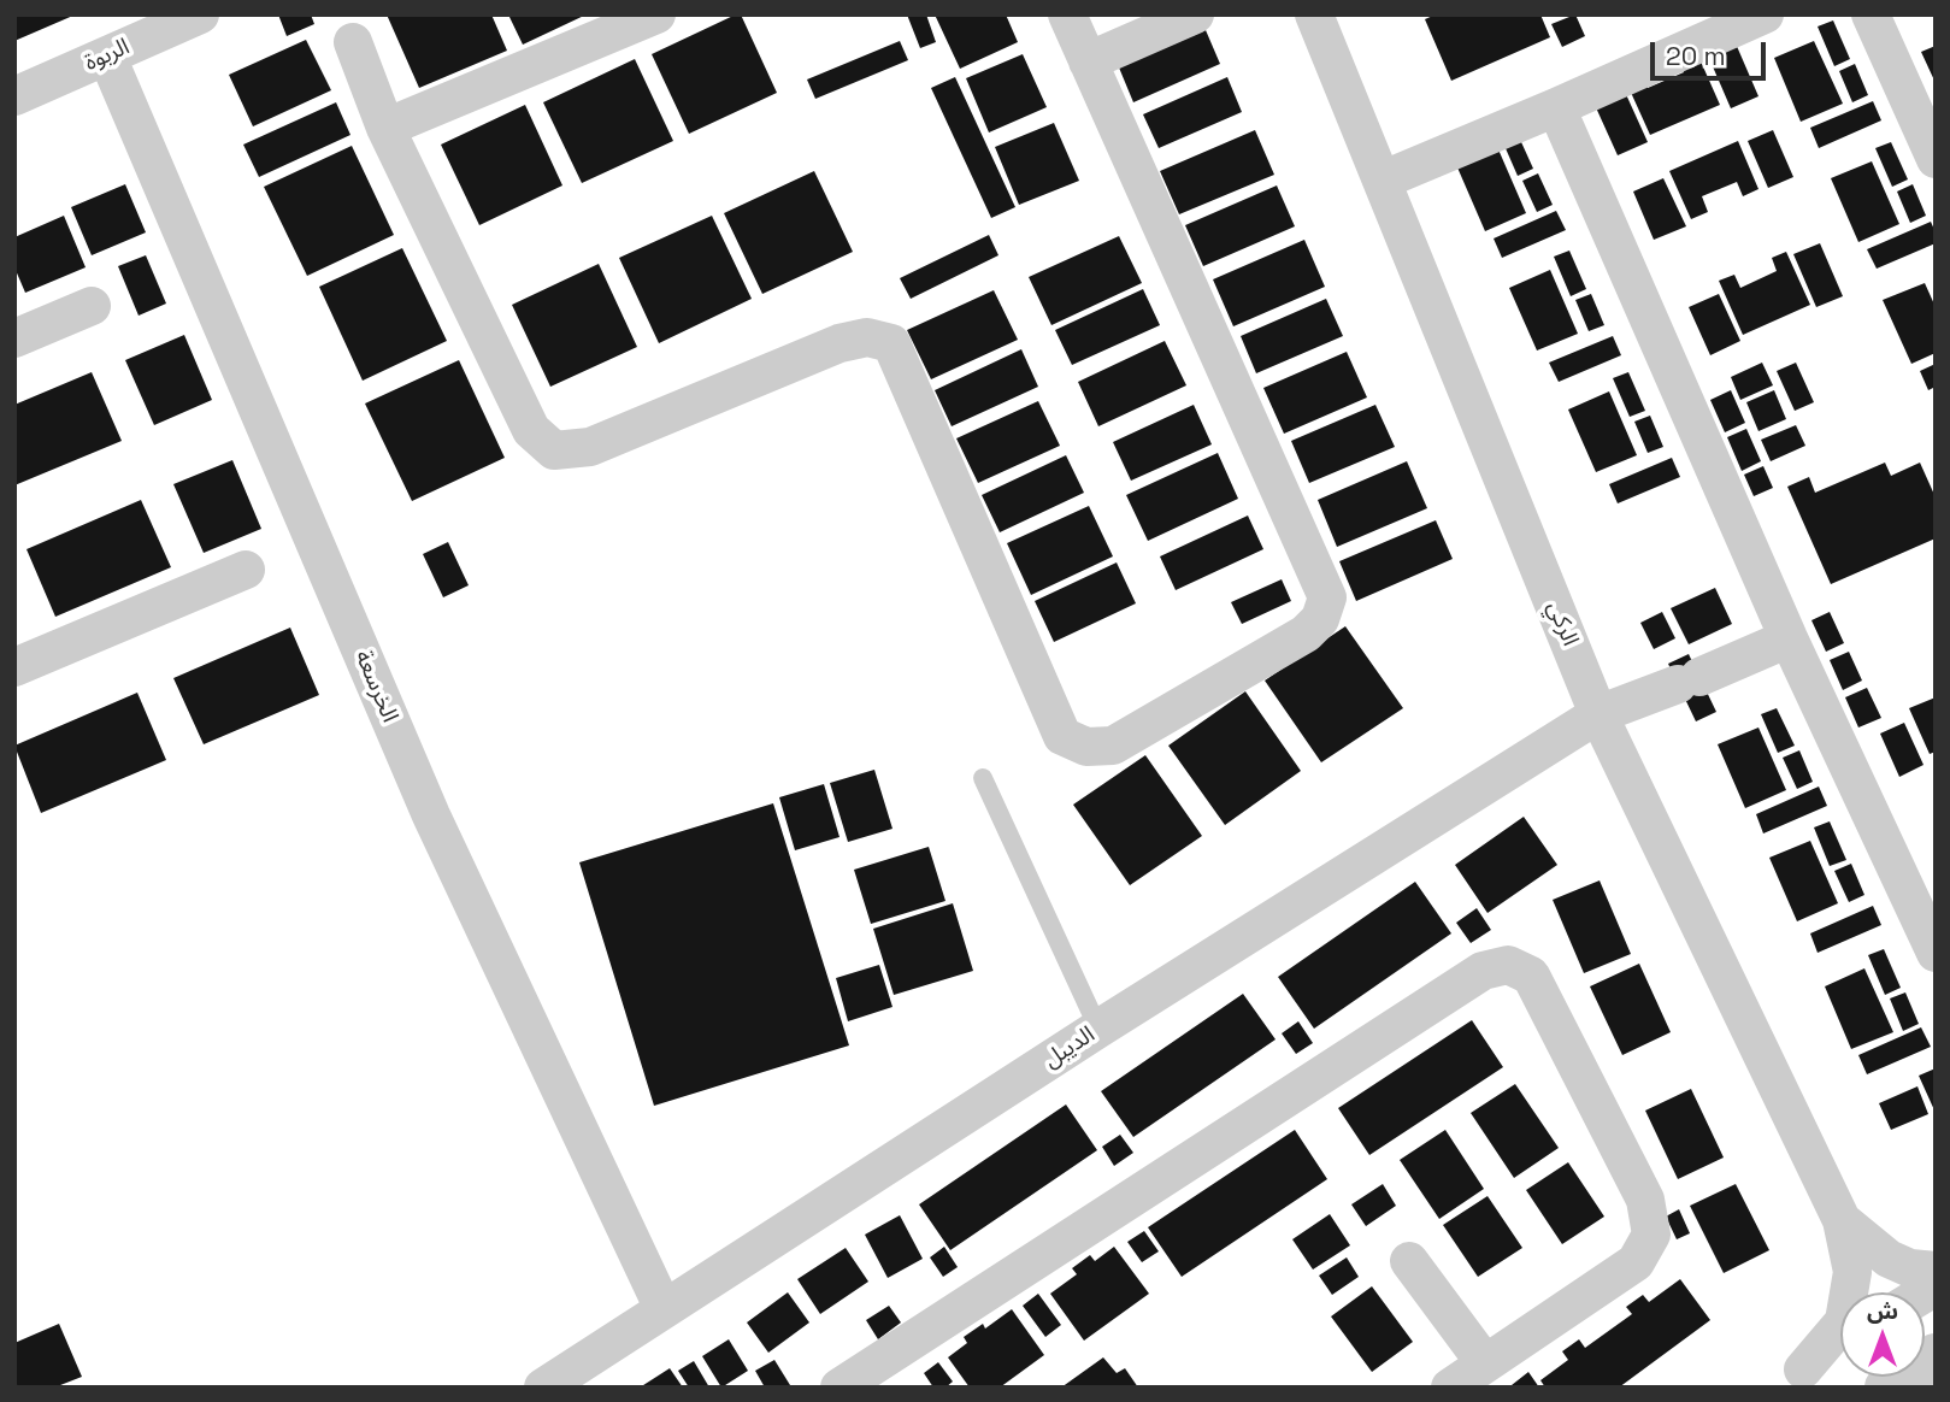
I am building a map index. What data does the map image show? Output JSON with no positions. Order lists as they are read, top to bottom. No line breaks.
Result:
{"streets":{"street":["الربوة","الركي","الخرسعة","الديبل"]},"crossings":[["الربوة","الخرسعة"],["الركي","الديبل"],["الخرسعة","الديبل"]],"scale_bar":"20 m","north":"top"}
